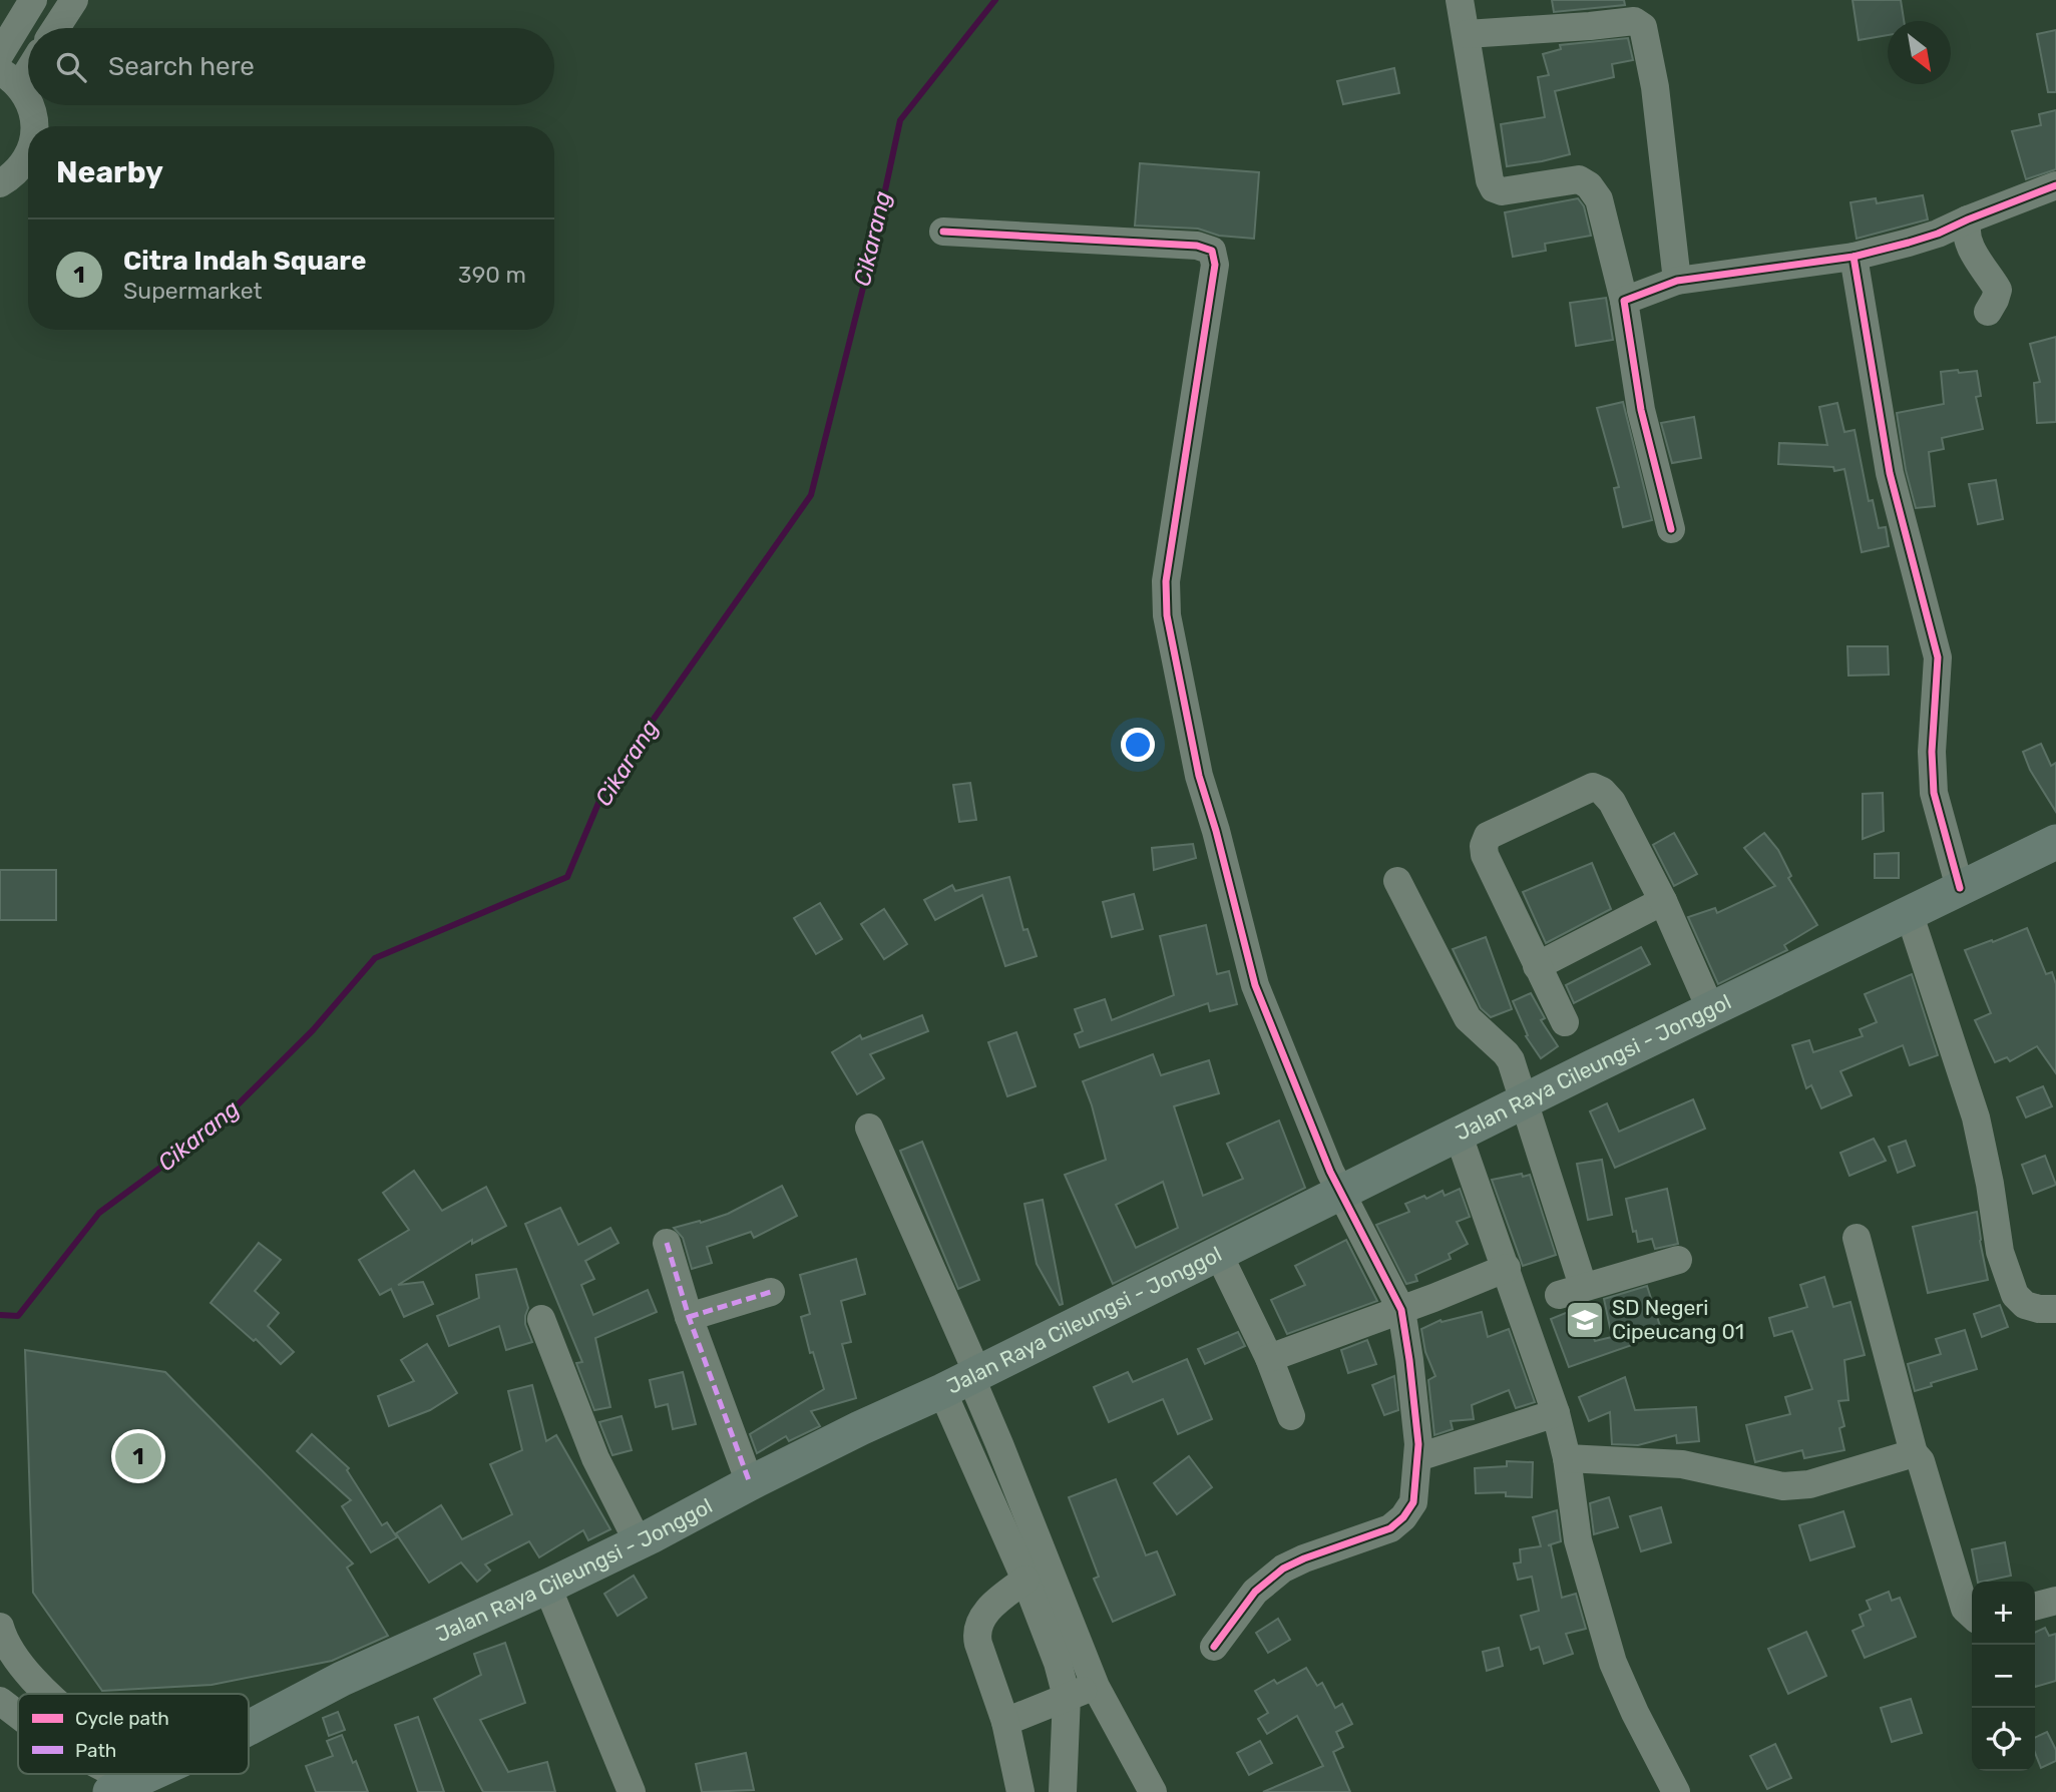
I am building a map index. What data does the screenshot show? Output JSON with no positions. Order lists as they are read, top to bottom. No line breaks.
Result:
{"streets":{"main road":["Jalan Raya Cileungsi - Jonggol"]},"water":["Cikarang"],"places":{"school or university":["SD Negeri Cipeucang 01"]},"legend":["Cycle path","Path"],"north":"bottom right","page":{"search":"Search here","heading":"Nearby","list":[{"mark":"1","name":"Citra Indah Square","note":"Supermarket","value":"390 m"}],"pins":"1","map_buttons":["+","−"]}}
